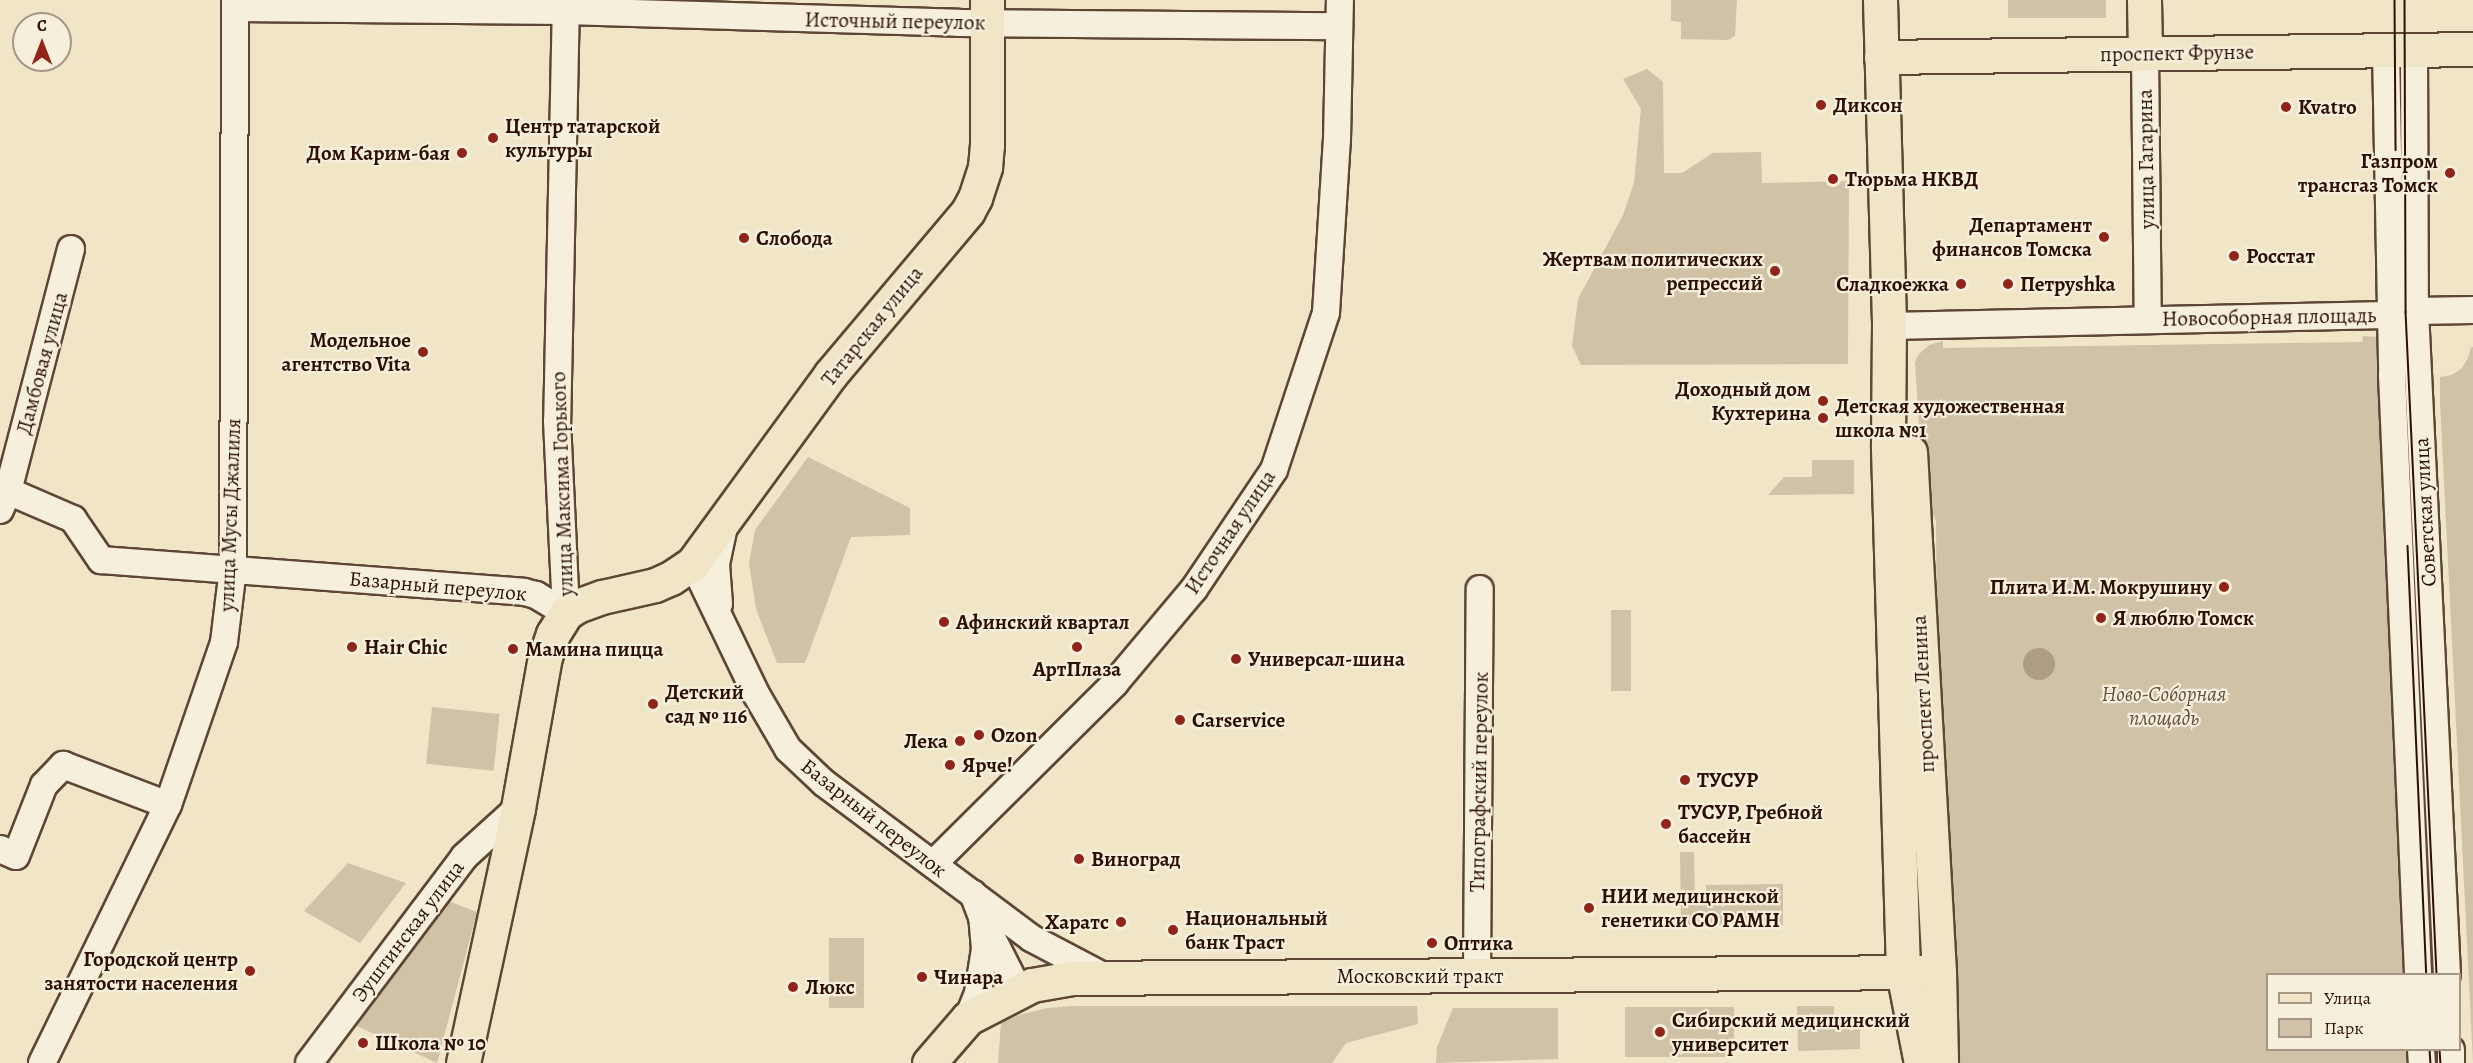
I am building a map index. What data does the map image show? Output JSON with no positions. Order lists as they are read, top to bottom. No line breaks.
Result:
{"streets":{"main road":["проспект Фрунзе","улица Гагарина","Татарская улица","улица Максима Горького","проспект Ленина","Московский тракт"],"street":["Источный переулок","Новособорная площадь","Дамбовая улица","Советская улица","улица Мусы Джалиля","Источная улица","Базарный переулок","Типографский переулок","Эуштинская улица"]},"crossings":[["Источный переулок","Татарская улица"],["Источный переулок","улица Максима Горького"],["Источный переулок","улица Мусы Джалиля"],["Источный переулок","Источная улица"],["проспект Фрунзе","улица Гагарина"],["проспект Фрунзе","Советская улица"],["проспект Фрунзе","проспект Ленина"],["улица Гагарина","Новособорная площадь"],["Новособорная площадь","Советская улица"],["Татарская улица","Базарный переулок"],["Дамбовая улица","Базарный переулок"],["улица Максима Горького","Базарный переулок"],["улица Максима Горького","Эуштинская улица"],["улица Мусы Джалиля","Базарный переулок"],["Источная улица","Базарный переулок"],["Базарный переулок","Московский тракт"],["проспект Ленина","Московский тракт"],["Типографский переулок","Московский тракт"]],"parks":["Ново-Соборная площадь"],"places":["Диксон","Kvatro","Центр татарской культуры","Дом Карим-бая","Газпром трансгаз Томск","Тюрьма НКВД","Департамент финансов Томска","Слобода","Росстат","Жертвам политических репрессий","Сладкоежка","Петруshka","Модельное агентство Vita","Доходный дом Кухтерина","Детская художественная школа №1","Плита И.М. Мокрушину","Я люблю Томск","Афинский квартал","Hair Chic","АртПлаза","Мамина пицца","Универсал-шина","Детский сад № 116","Carservice","Ozon","Лека","Ярче!","ТУСУР","ТУСУР, Гребной бассейн","Виноград","НИИ медицинской генетики СО РАМН","Харатс","Национальный банк Траст","Оптика","Городской центр занятости населения","Чинара","Люкс","Сибирский медицинский университет","Школа № 10"],"legend":["Улица","Парк"],"north":"top"}
